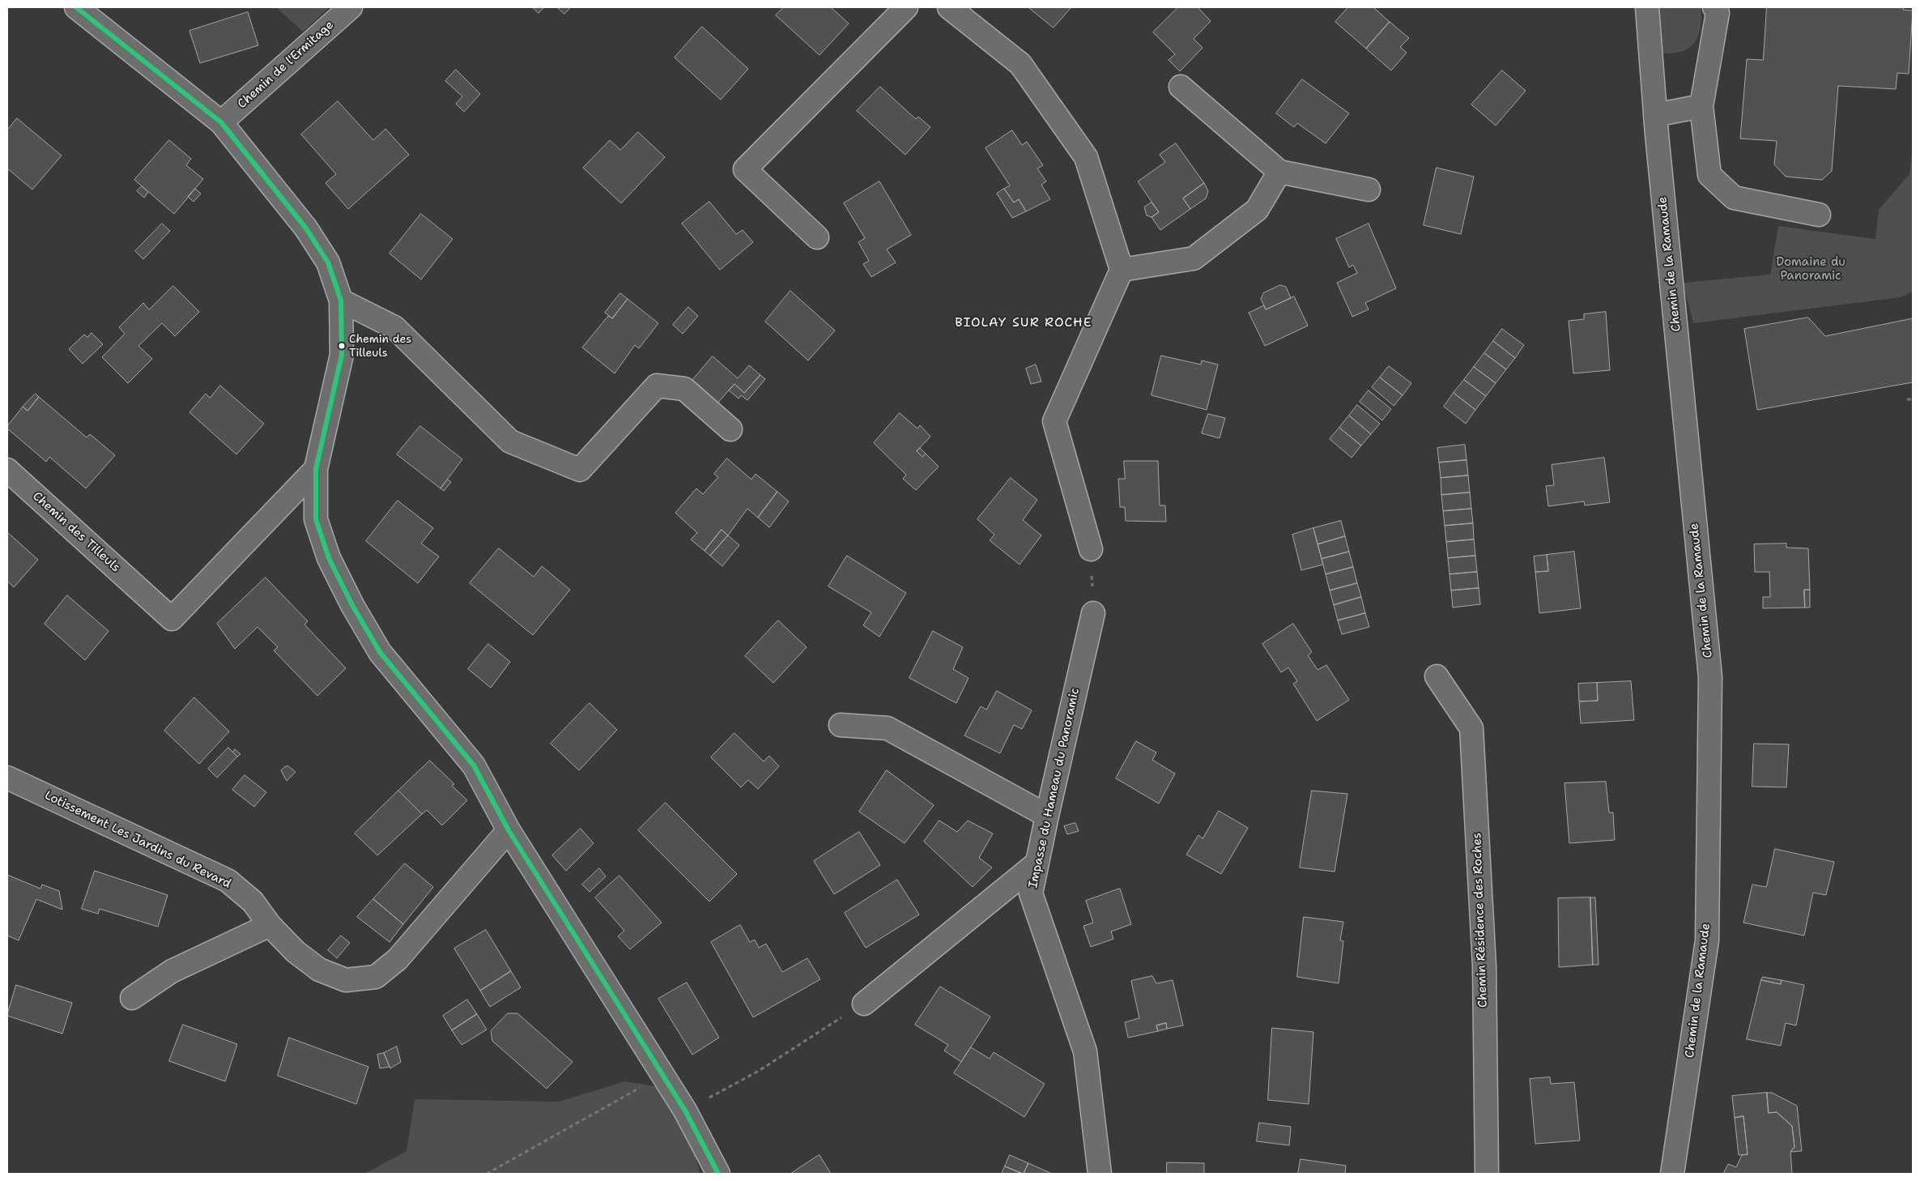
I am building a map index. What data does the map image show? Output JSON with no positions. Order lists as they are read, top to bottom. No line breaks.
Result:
{"streets":{"street":["Chemin de l'Ermitage","Chemin de la Ramaude","Chemin des Tilleuls","Impasse du Hameau du Panoramic","Lotissement Les Jardins du Revard","Chemin Résidence des Roches"]},"districts":["BIOLAY SUR ROCHE"],"parks":["Domaine du Panoramic"],"places":["Chemin des Tilleuls"]}
